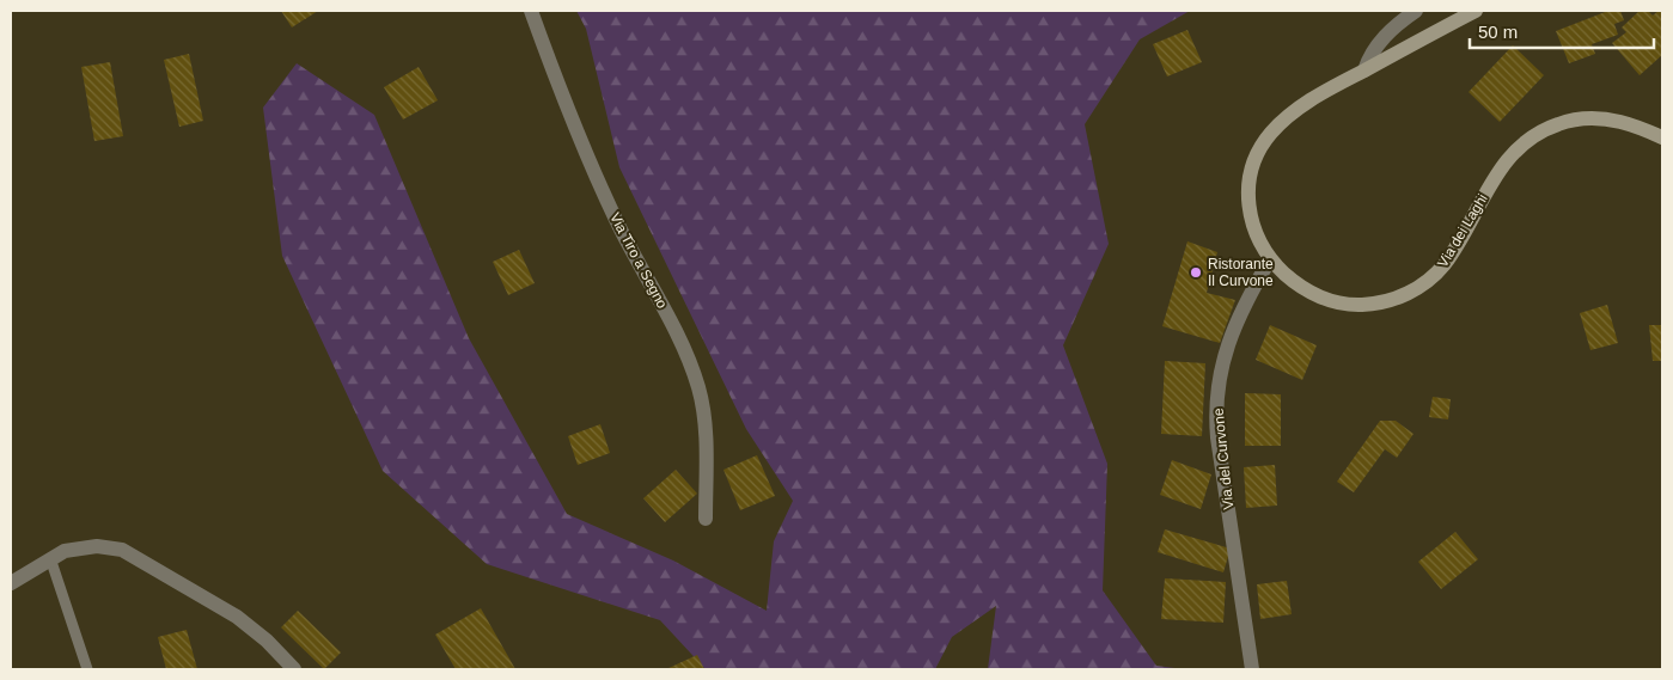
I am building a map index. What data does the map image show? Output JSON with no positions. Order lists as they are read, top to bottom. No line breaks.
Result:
{"streets":{"main road":["Via dei Laghi"],"street":["Via Tiro a Segno","Via del Curvone"]},"crossings":[["Via dei Laghi","Via del Curvone"]],"places":["Ristorante Il Curvone"],"scale_bar":"50 m"}
